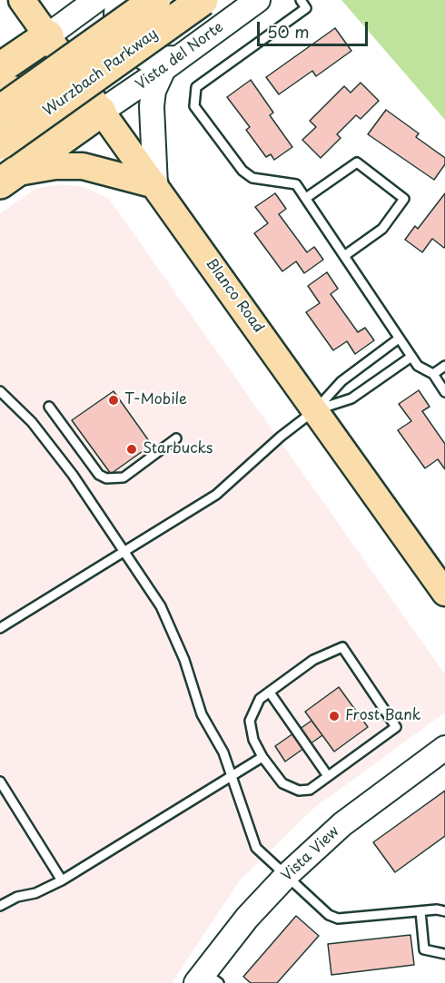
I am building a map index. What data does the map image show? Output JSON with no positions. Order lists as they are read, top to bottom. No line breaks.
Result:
{"streets":{"highway":["Wurzbach Parkway"],"main road":["Blanco Road"],"street":["Vista del Norte","Vista View"]},"crossings":[["Vista del Norte","Blanco Road"]],"places":["T-Mobile","Starbucks","Frost Bank"],"scale_bar":"50 m"}
